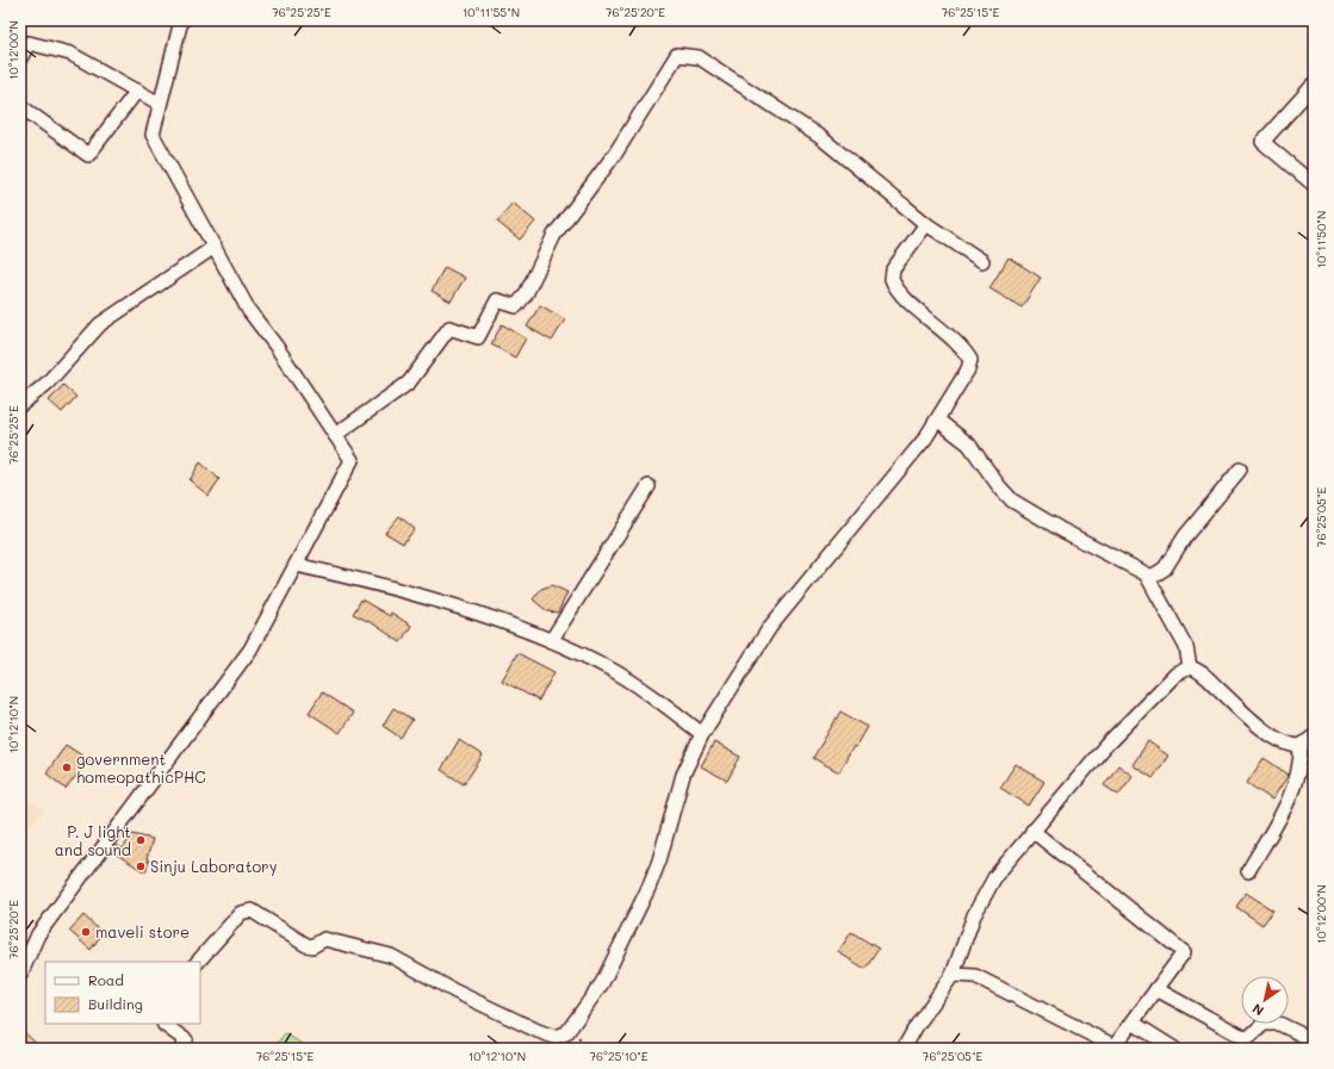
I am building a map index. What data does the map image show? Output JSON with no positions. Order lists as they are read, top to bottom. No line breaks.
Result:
{"places":["government homeopathicPHC","P. J light and sound","Sinju Laboratory","maveli store"],"legend":["Road","Building"],"north":"bottom left","coordinates":["76°25'25\"E","10°11'55\"N","76°25'20\"E","76°25'15\"E","10°12'00\"N","10°11'50\"N","76°25'05\"E","10°12'10\"N","76°25'10\"E"]}
